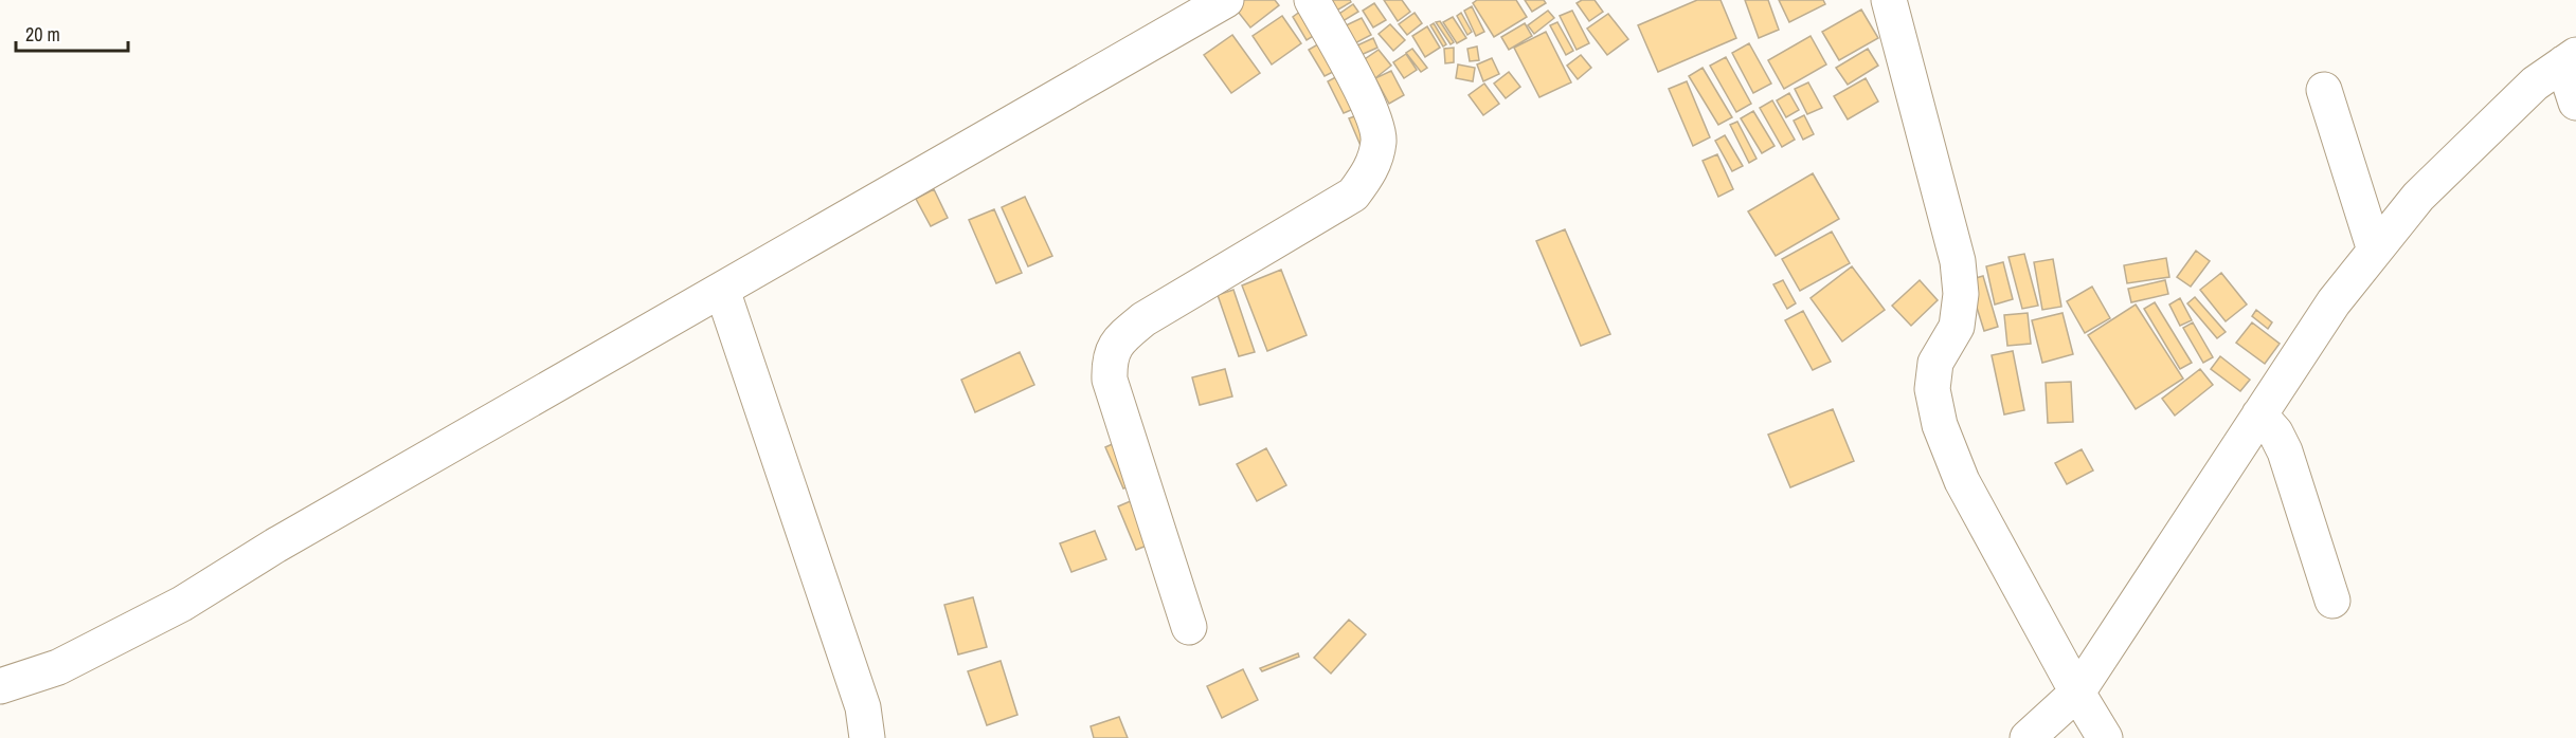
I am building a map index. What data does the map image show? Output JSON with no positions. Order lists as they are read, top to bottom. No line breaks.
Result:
{"scale_bar":"20 m"}
